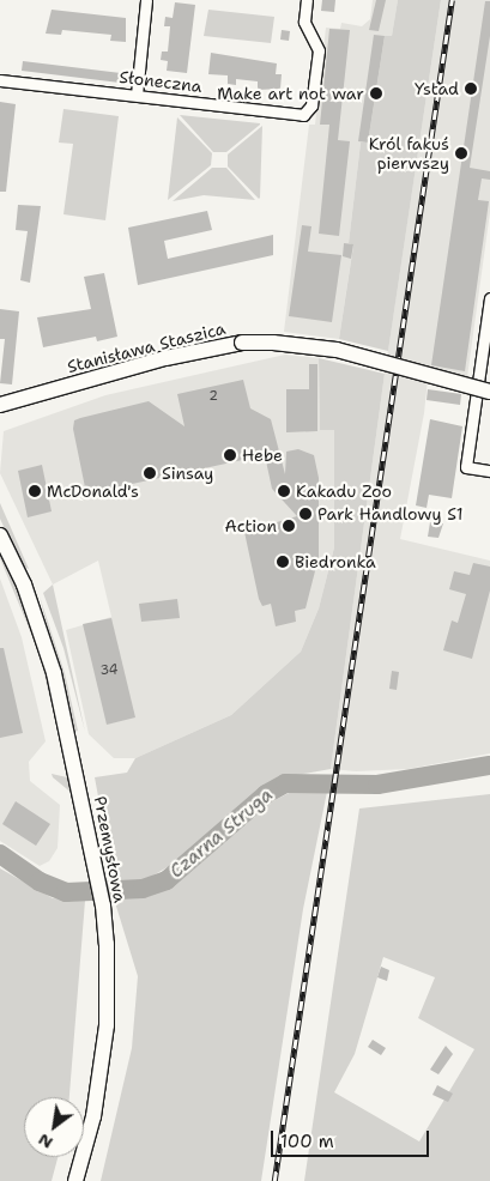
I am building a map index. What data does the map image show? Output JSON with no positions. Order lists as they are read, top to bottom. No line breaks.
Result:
{"streets":{"street":["Słoneczna","Stanisława Staszica","Przemysłowa"]},"water":["Czarna Struga"],"places":["Ystad","Make art not war","Król fakuś pierwszy","Hebe","Sinsay","McDonald's","Kakadu Zoo","Park Handlowy S1","Action","Biedronka"],"house_numbers":["2","34"],"scale_bar":"100 m","north":"bottom left"}
